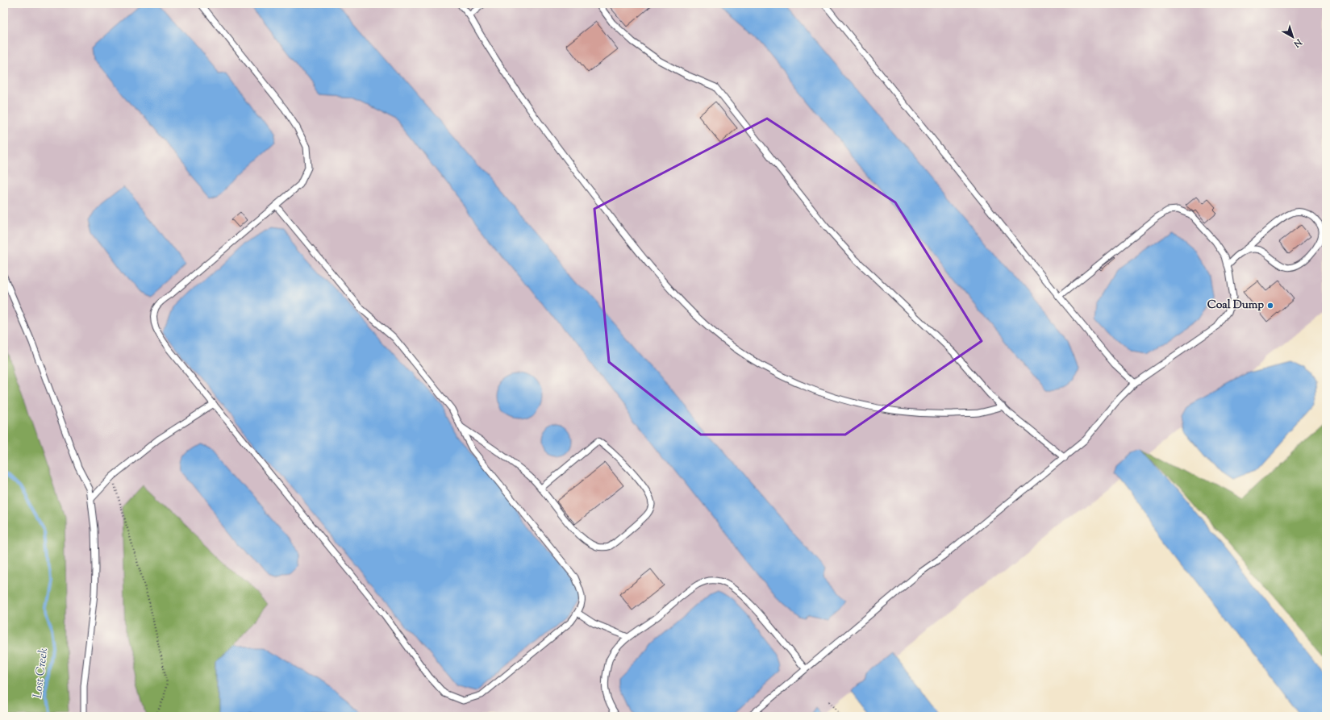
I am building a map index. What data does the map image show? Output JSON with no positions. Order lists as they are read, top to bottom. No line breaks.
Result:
{"water":["Lost Creek"],"places":["Coal Dump"],"north":"bottom right"}
